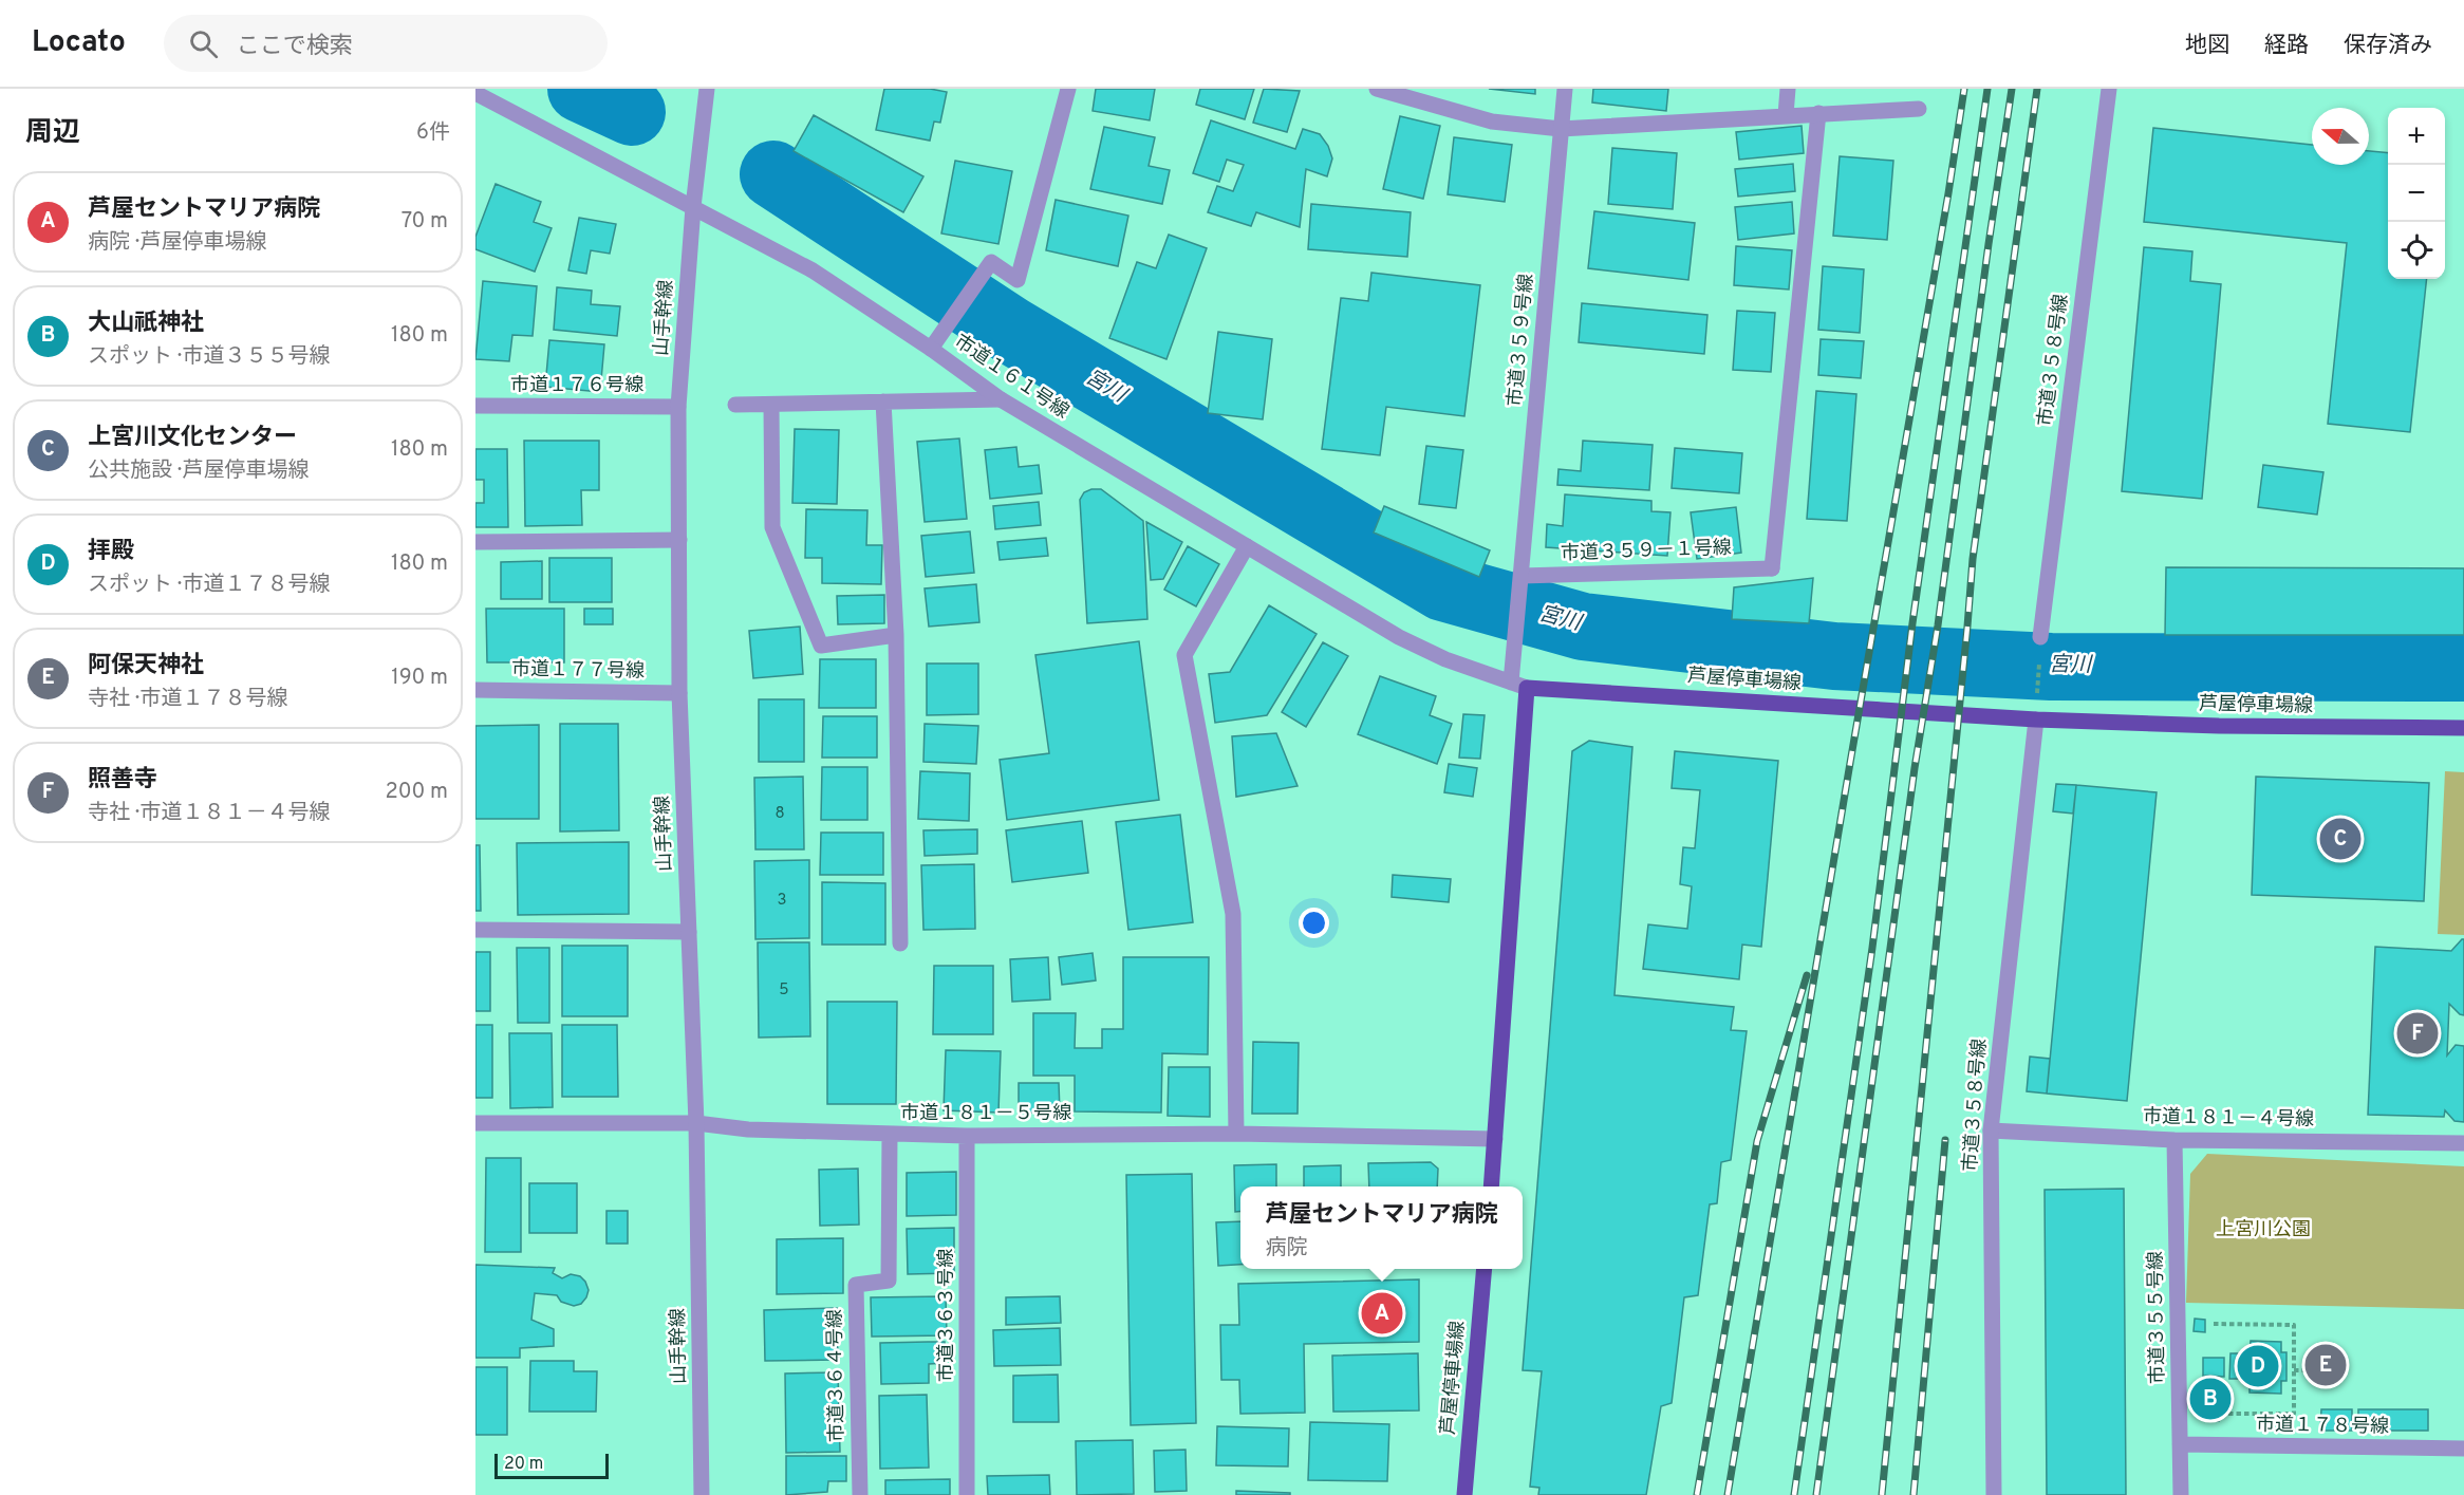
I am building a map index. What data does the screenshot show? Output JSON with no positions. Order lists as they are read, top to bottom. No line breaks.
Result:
{"streets":{"main road":["芦屋停車場線"],"street":["山手幹線","市道３５９号線","市道３５８号線","市道１６１号線","市道１７６号線","市道３５９－１号線","市道１７７号線","市道１８１－５号線","市道１８１－４号線","市道３６３号線","市道３５５号線","市道３６４号線","市道１７８号線"]},"crossings":[["山手幹線","市道１６１号線"],["山手幹線","市道１７６号線"],["山手幹線","市道１７７号線"],["山手幹線","市道１８１－５号線"],["市道３５９号線","市道１６１号線"],["市道３５９号線","市道３５９－１号線"],["市道３５９号線","芦屋停車場線"],["市道３５８号線","芦屋停車場線"],["市道３５８号線","市道１８１－４号線"],["市道１６１号線","芦屋停車場線"],["市道１８１－５号線","市道３６３号線"],["市道１８１－５号線","市道３６４号線"],["市道１８１－４号線","市道３５５号線"],["市道３５５号線","市道１７８号線"]],"water":["宮川"],"parks":["上宮川公園"],"house_numbers":["8","3","5"],"scale_bar":"20 m","north":"left","page":{"header":"Locato","search":"ここで検索","nav":["地図","経路","保存済み"],"heading":["周辺","6件"],"map_buttons":["+","−"],"list":[{"mark":"A","name":"芦屋セントマリア病院","note":"病院 · 芦屋停車場線","value":"70 m"},{"mark":"B","name":"大山祇神社","note":"スポット · 市道３５５号線","value":"180 m"},{"mark":"C","name":"上宮川文化センター","note":"公共施設 · 芦屋停車場線","value":"180 m"},{"mark":"D","name":"拝殿","note":"スポット · 市道１７８号線","value":"180 m"},{"mark":"E","name":"阿保天神社","note":"寺社 · 市道１７８号線","value":"190 m"},{"mark":"F","name":"照善寺","note":"寺社 · 市道１８１－４号線","value":"200 m"}],"pins":["C","F","A","E","D","B"],"popup":["芦屋セントマリア病院","病院"],"scale":"20 m"}}
